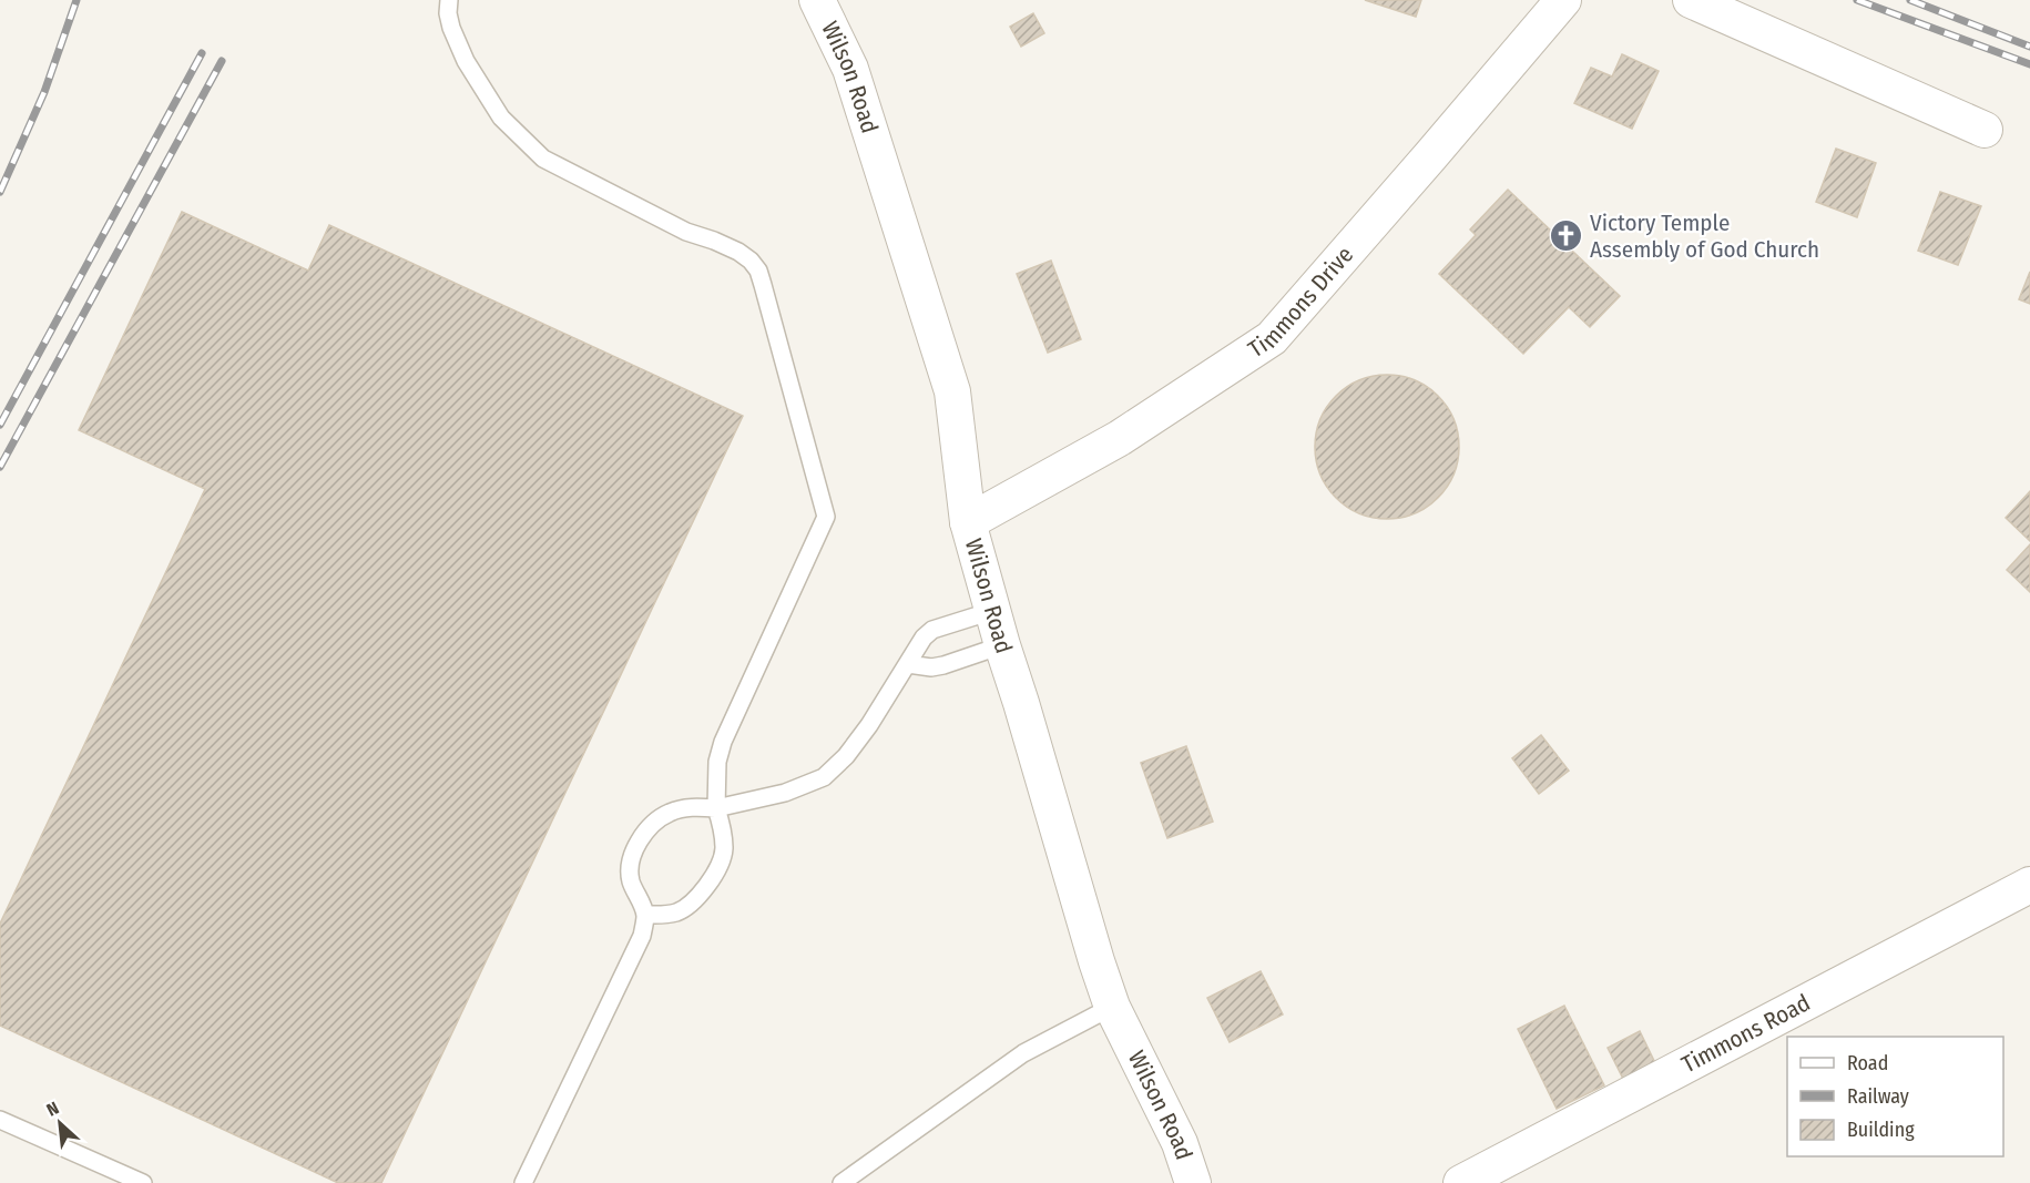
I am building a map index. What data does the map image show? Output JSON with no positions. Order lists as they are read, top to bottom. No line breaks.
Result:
{"streets":{"street":["Wilson Road","Timmons Drive","Timmons Road"]},"crossings":[["Wilson Road","Timmons Drive"]],"places":{"church":["Victory Temple Assembly of God Church"]},"legend":["Road","Railway","Building"],"north":"top left"}
